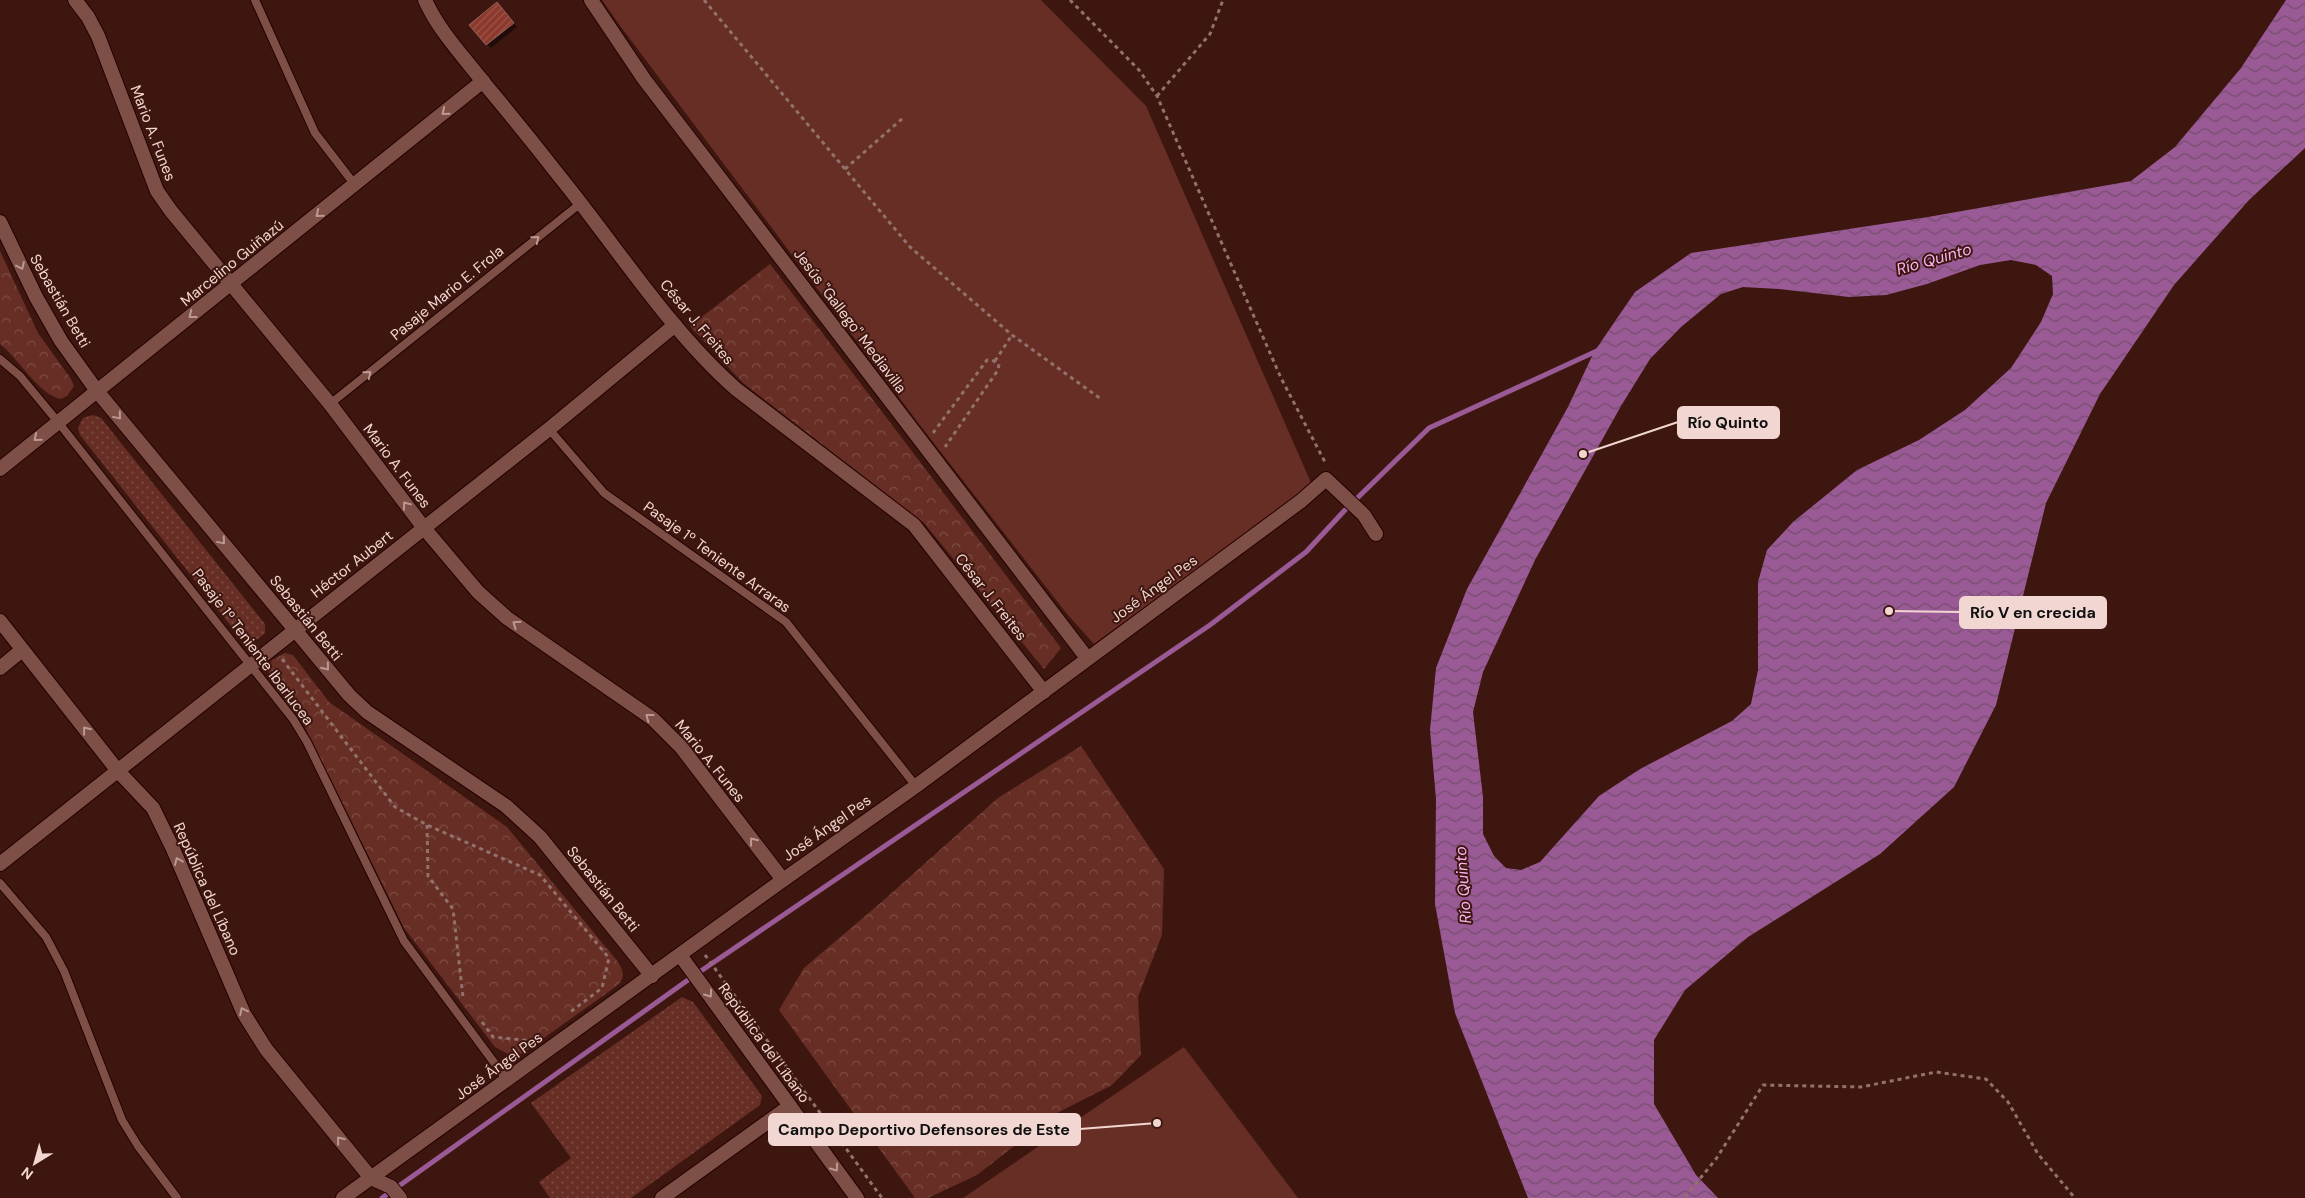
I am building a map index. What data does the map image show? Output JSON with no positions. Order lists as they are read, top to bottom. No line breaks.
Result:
{"streets":{"street":["Mario A. Funes","Marcelino Guiñazú","Sebastián Betti","Jesús \"Gallego\" Mediavilla","César J. Freites","Héctor Aubert","José Ángel Pes","República del Líbano"],"lane":["Pasaje Mario E. Frola","Pasaje 1º Teniente Arraras","Pasaje 1º Teniente Ibarlucea"]},"crossings":[["Mario A. Funes","Marcelino Guiñazú"],["Mario A. Funes","Pasaje Mario E. Frola"],["Mario A. Funes","Héctor Aubert"],["Mario A. Funes","José Ángel Pes"],["Marcelino Guiñazú","Sebastián Betti"],["Marcelino Guiñazú","César J. Freites"],["Marcelino Guiñazú","Pasaje 1º Teniente Ibarlucea"],["Pasaje Mario E. Frola","César J. Freites"],["Sebastián Betti","Héctor Aubert"],["Sebastián Betti","José Ángel Pes"],["Jesús \"Gallego\" Mediavilla","José Ángel Pes"],["César J. Freites","Héctor Aubert"],["César J. Freites","José Ángel Pes"],["Pasaje 1º Teniente Arraras","Héctor Aubert"],["Pasaje 1º Teniente Arraras","José Ángel Pes"],["Héctor Aubert","Pasaje 1º Teniente Ibarlucea"],["Héctor Aubert","República del Líbano"],["José Ángel Pes","Pasaje 1º Teniente Ibarlucea"],["José Ángel Pes","República del Líbano"]],"one_way":["Mario A. Funes","Marcelino Guiñazú","Pasaje Mario E. Frola","Sebastián Betti"],"water":["Río Quinto"],"places":["Río Quinto","Río V en crecida","Campo Deportivo Defensores de Este"],"north":"bottom left"}
